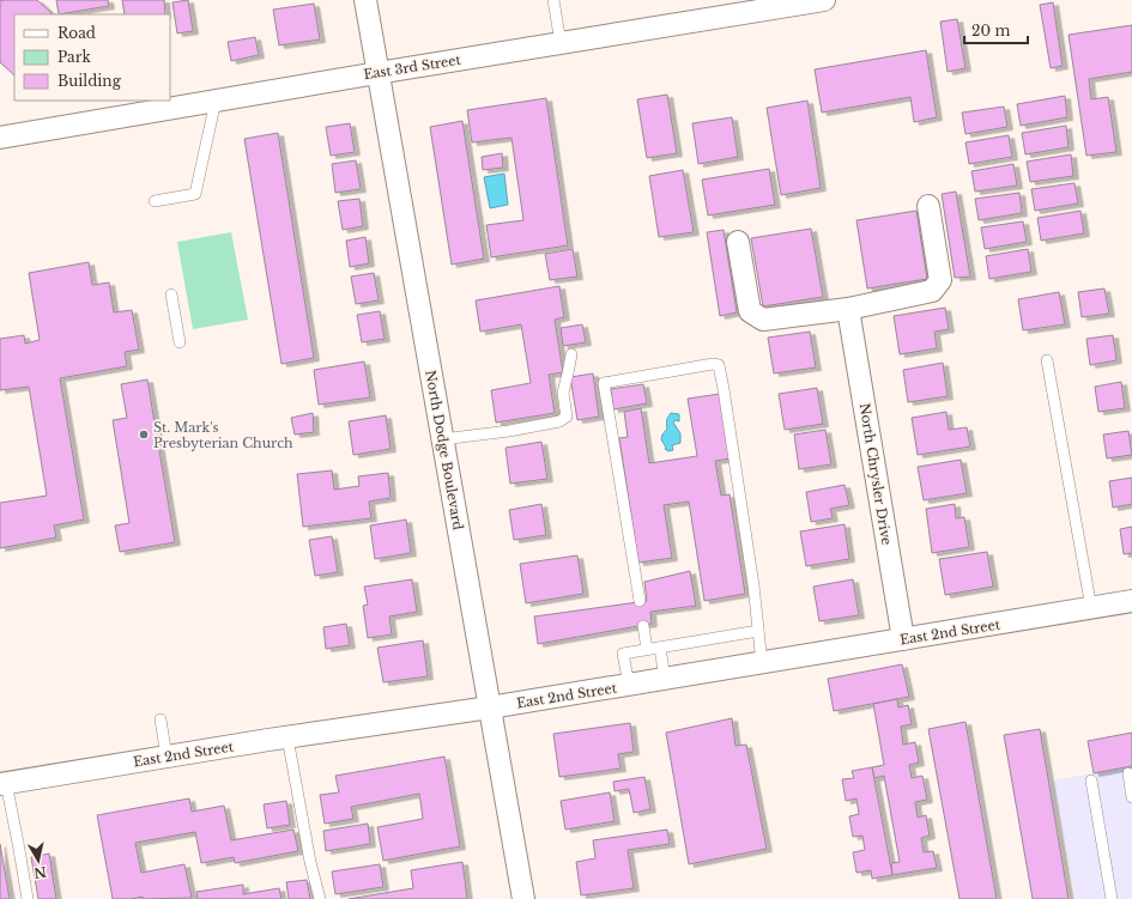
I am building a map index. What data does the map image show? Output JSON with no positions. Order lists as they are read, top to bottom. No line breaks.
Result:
{"streets":{"street":["East 3rd Street","North Dodge Boulevard","North Chrysler Drive","East 2nd Street"]},"crossings":[["East 3rd Street","North Dodge Boulevard"],["North Dodge Boulevard","East 2nd Street"],["North Chrysler Drive","East 2nd Street"]],"places":["St. Mark's Presbyterian Church"],"legend":["Road","Park","Building"],"scale_bar":"20 m","north":"bottom"}
